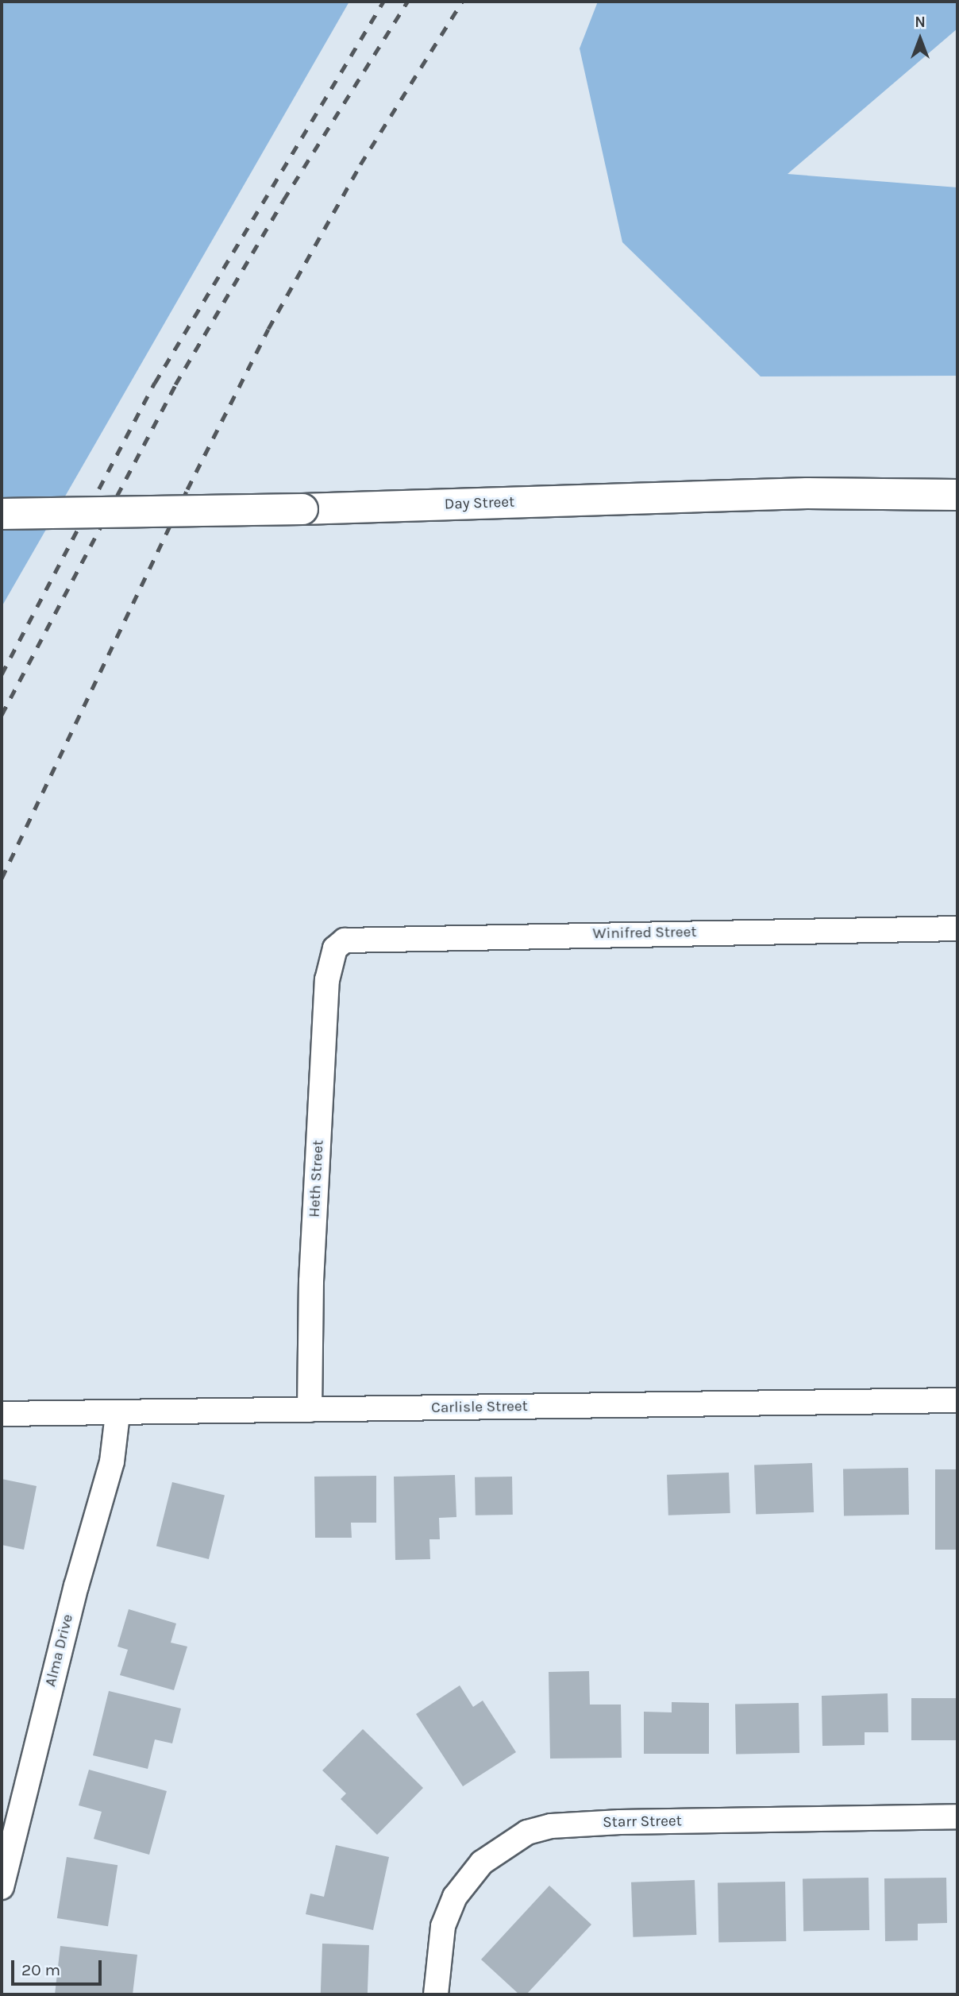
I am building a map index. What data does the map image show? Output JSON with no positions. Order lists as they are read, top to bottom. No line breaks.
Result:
{"streets":{"main road":["Day Street"],"street":["Winifred Street","Heth Street","Carlisle Street","Alma Drive","Starr Street"]},"crossings":[["Winifred Street","Heth Street"],["Heth Street","Carlisle Street"],["Carlisle Street","Alma Drive"]],"scale_bar":"20 m","north":"top"}
